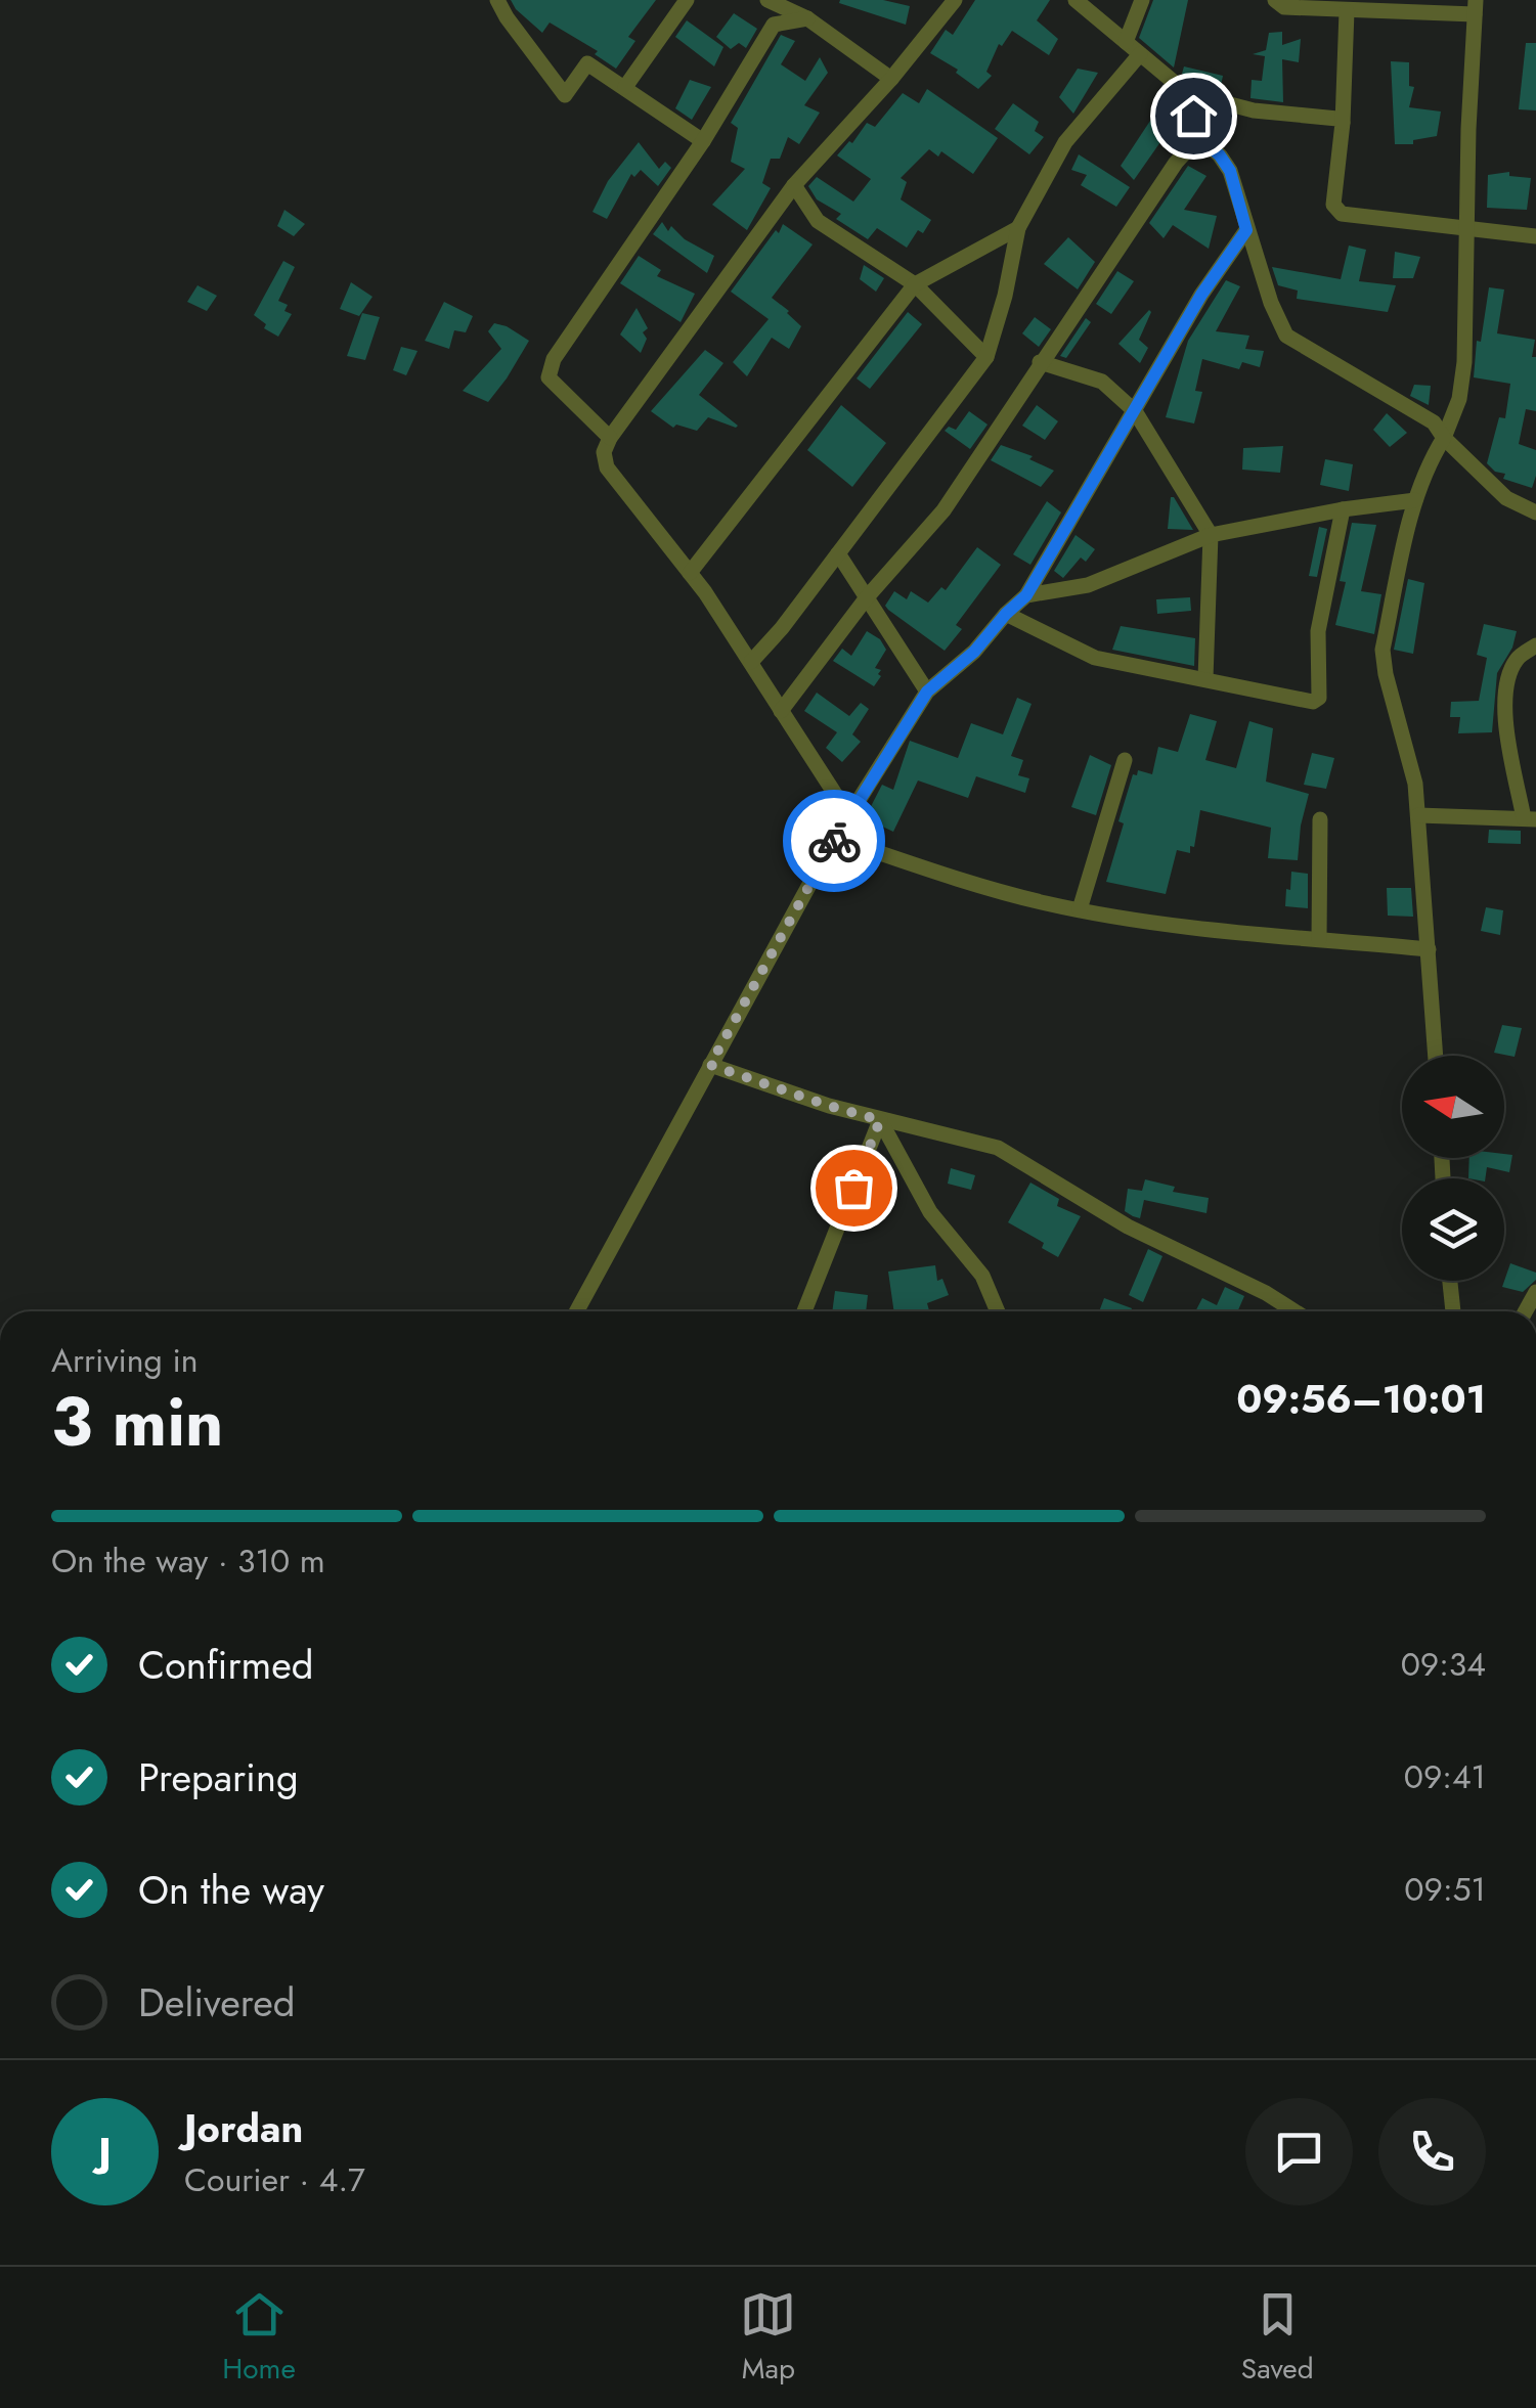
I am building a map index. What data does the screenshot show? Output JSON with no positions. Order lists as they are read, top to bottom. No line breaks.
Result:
{"north":"left","page":{"heading":["3 min","Arriving in","09:56–10:01"],"panel":["Jordan","Courier · 4.7"],"bar":"On the way · 310 m","list":[["Confirmed","09:34"],["Preparing","09:41"],["On the way","09:51"],"Delivered"],"round":"J","tabs":["Home","Map","Saved"]}}
